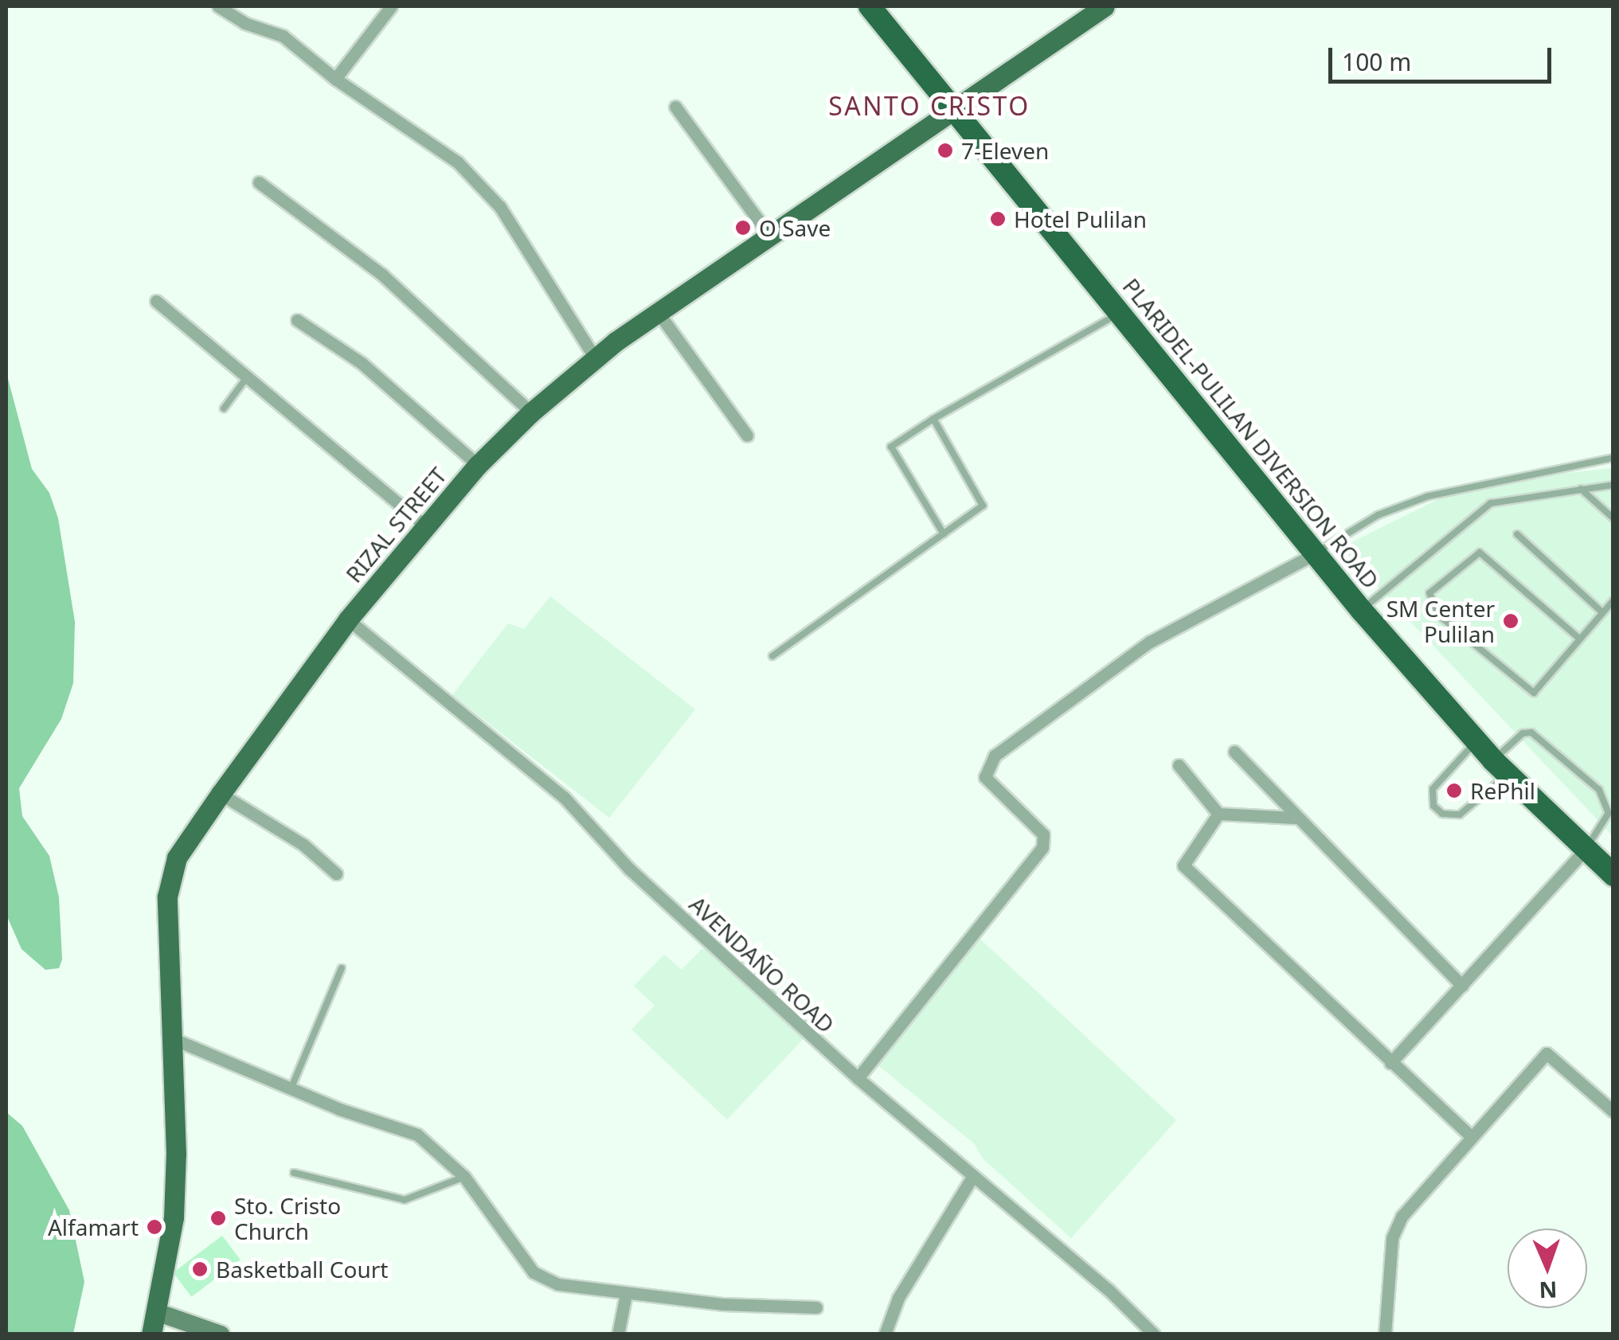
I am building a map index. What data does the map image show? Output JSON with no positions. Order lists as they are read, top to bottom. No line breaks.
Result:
{"streets":{"highway":["PLARIDEL-PULILAN DIVERSION ROAD"],"main road":["RIZAL STREET"],"street":["AVENDAÑO ROAD"]},"crossings":[["PLARIDEL-PULILAN DIVERSION ROAD","RIZAL STREET"],["RIZAL STREET","AVENDAÑO ROAD"]],"districts":["SANTO CRISTO"],"places":["7-Eleven","Hotel Pulilan","O Save","SM Center Pulilan","RePhil","Sto. Cristo Church","Alfamart","Basketball Court"],"scale_bar":"100 m","north":"bottom"}
